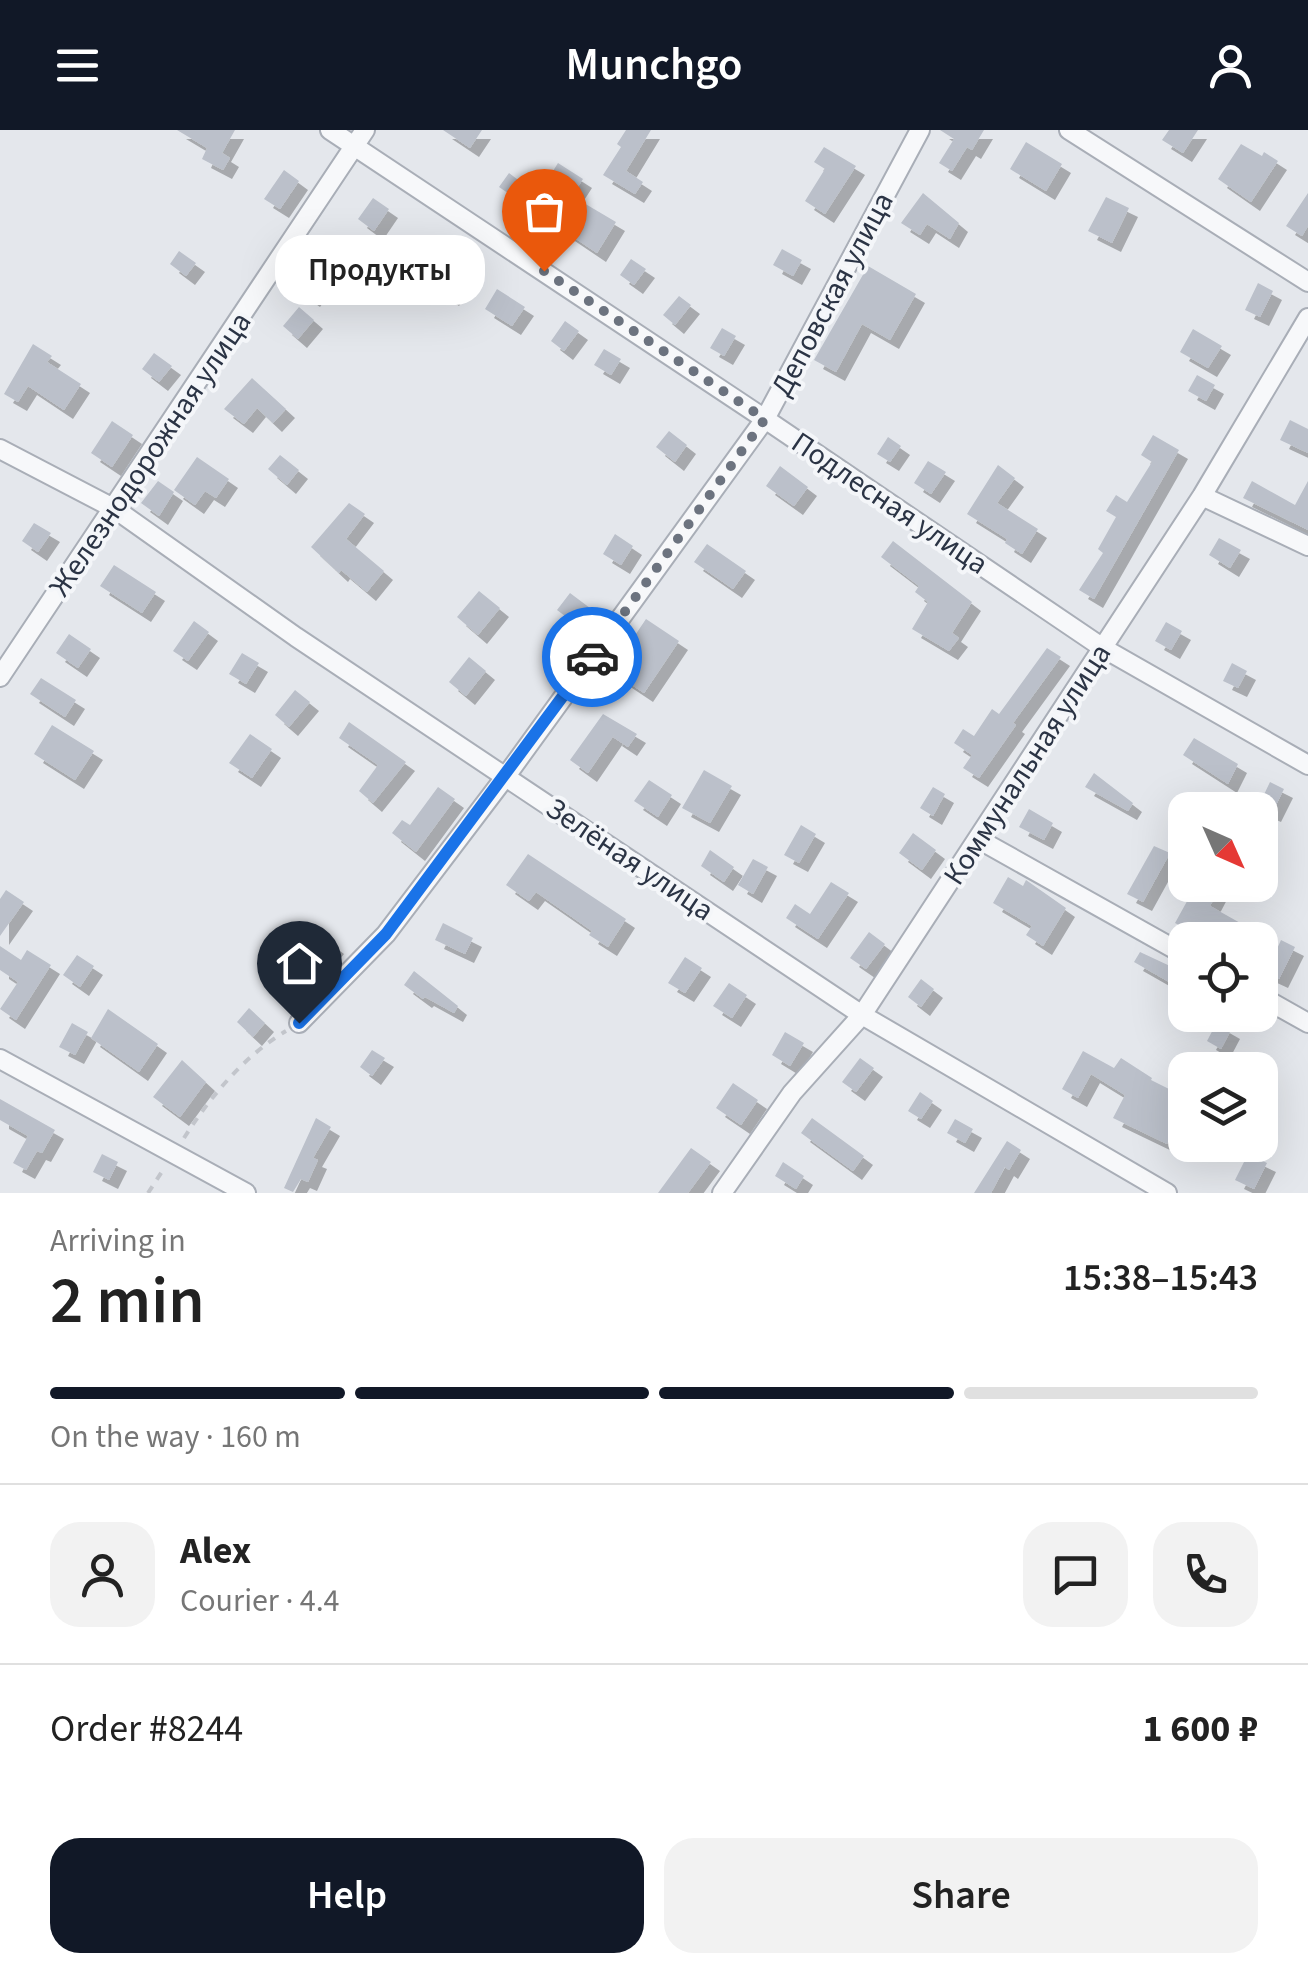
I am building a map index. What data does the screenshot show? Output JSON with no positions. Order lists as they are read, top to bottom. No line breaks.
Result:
{"streets":{"street":["Деповская улица","Железнодорожная улица","Подлесная улица","Коммунальная улица","Зелёная улица"]},"crossings":[["Деповская улица","Подлесная улица"],["Деповская улица","Зелёная улица"],["Железнодорожная улица","Подлесная улица"],["Железнодорожная улица","Зелёная улица"],["Подлесная улица","Коммунальная улица"],["Коммунальная улица","Зелёная улица"]],"places":["Продукты"],"north":"bottom right","page":{"header":"Munchgo","bubble":"Продукты","heading":["2 min","Arriving in","15:38–15:43"],"panel":["Alex","Courier · 4.4","Order #8244","1 600 ₽"],"bar":"On the way · 160 m","buttons":["Help","Share"]}}
